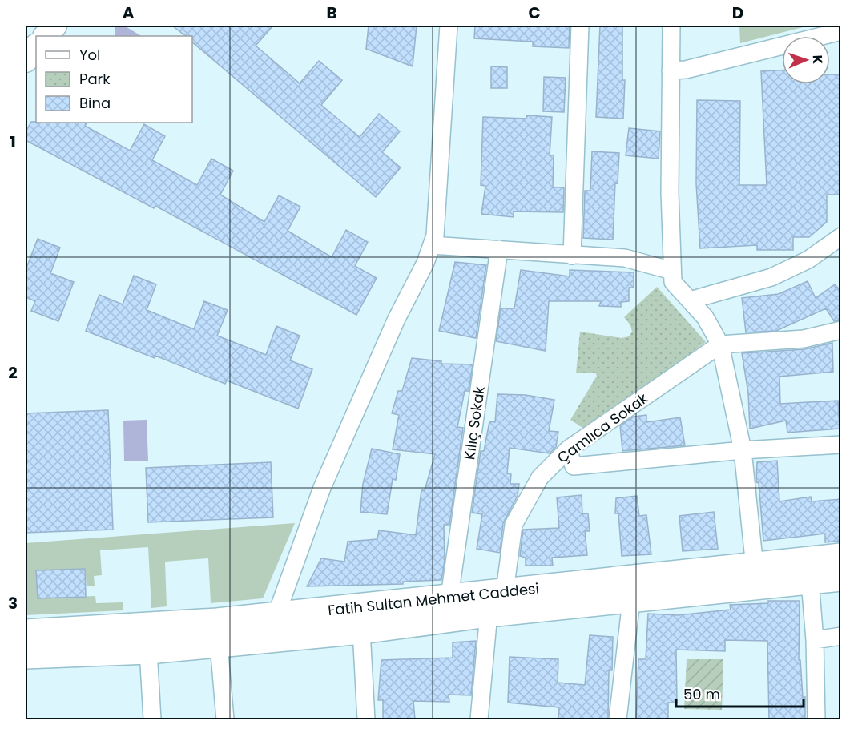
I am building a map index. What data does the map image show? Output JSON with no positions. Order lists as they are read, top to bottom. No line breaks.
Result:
{"streets":{"main road":["Fatih Sultan Mehmet Caddesi"],"street":["Kılıç Sokak","Çamlıca Sokak"]},"crossings":[["Kılıç Sokak","Fatih Sultan Mehmet Caddesi"],["Çamlıca Sokak","Fatih Sultan Mehmet Caddesi"]],"legend":["Yol","Park","Bina"],"scale_bar":"50 m","north":"right","grid":{"columns":["A","B","C","D"],"rows":["1","2","3"]}}
